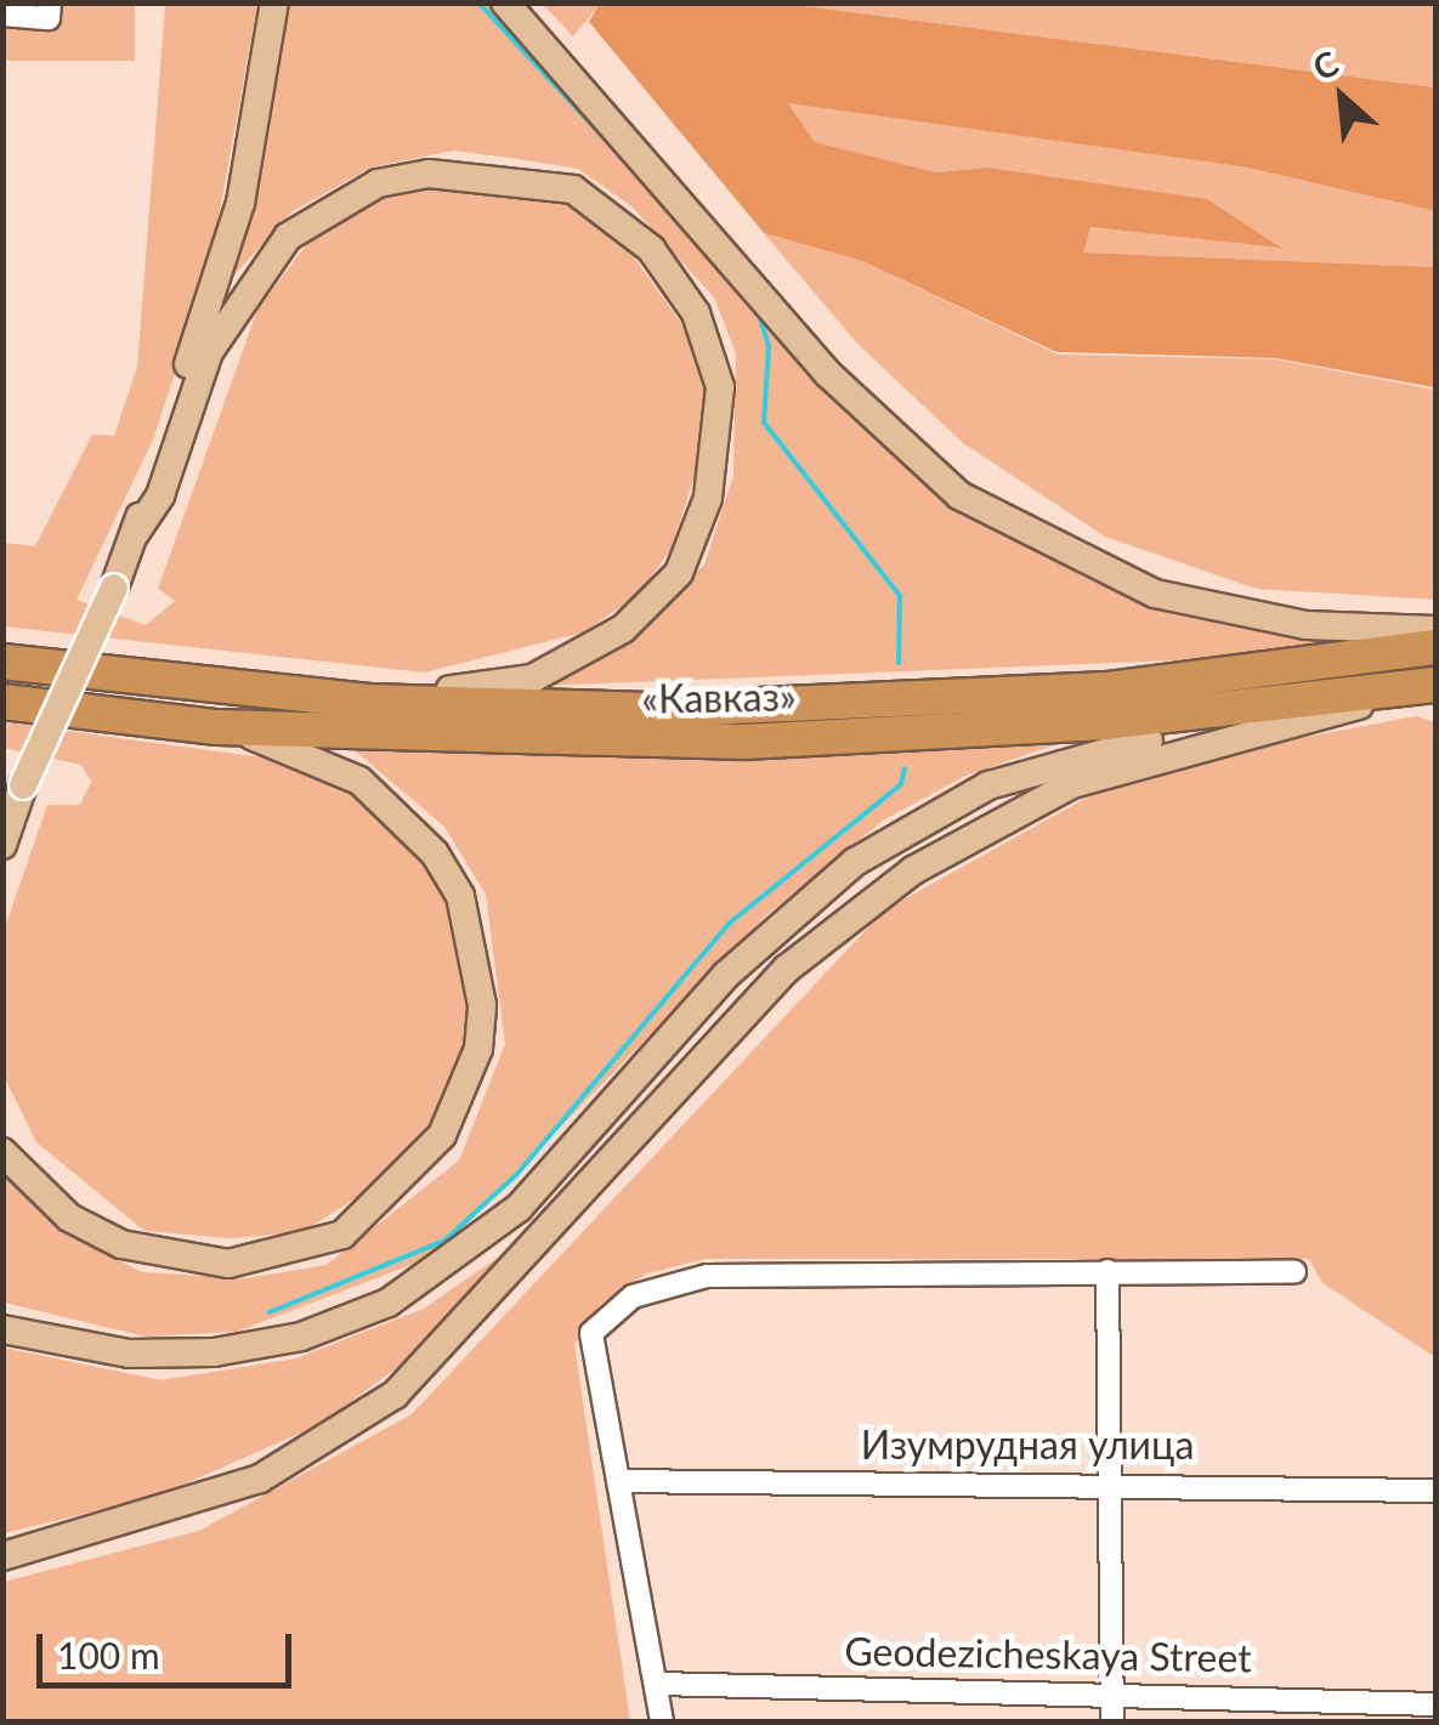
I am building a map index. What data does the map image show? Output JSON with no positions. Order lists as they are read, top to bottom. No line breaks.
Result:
{"streets":{"highway":["«Кавказ»"],"street":["Изумрудная улица","Geodezicheskaya Street"]},"scale_bar":"100 m","north":"top left"}
